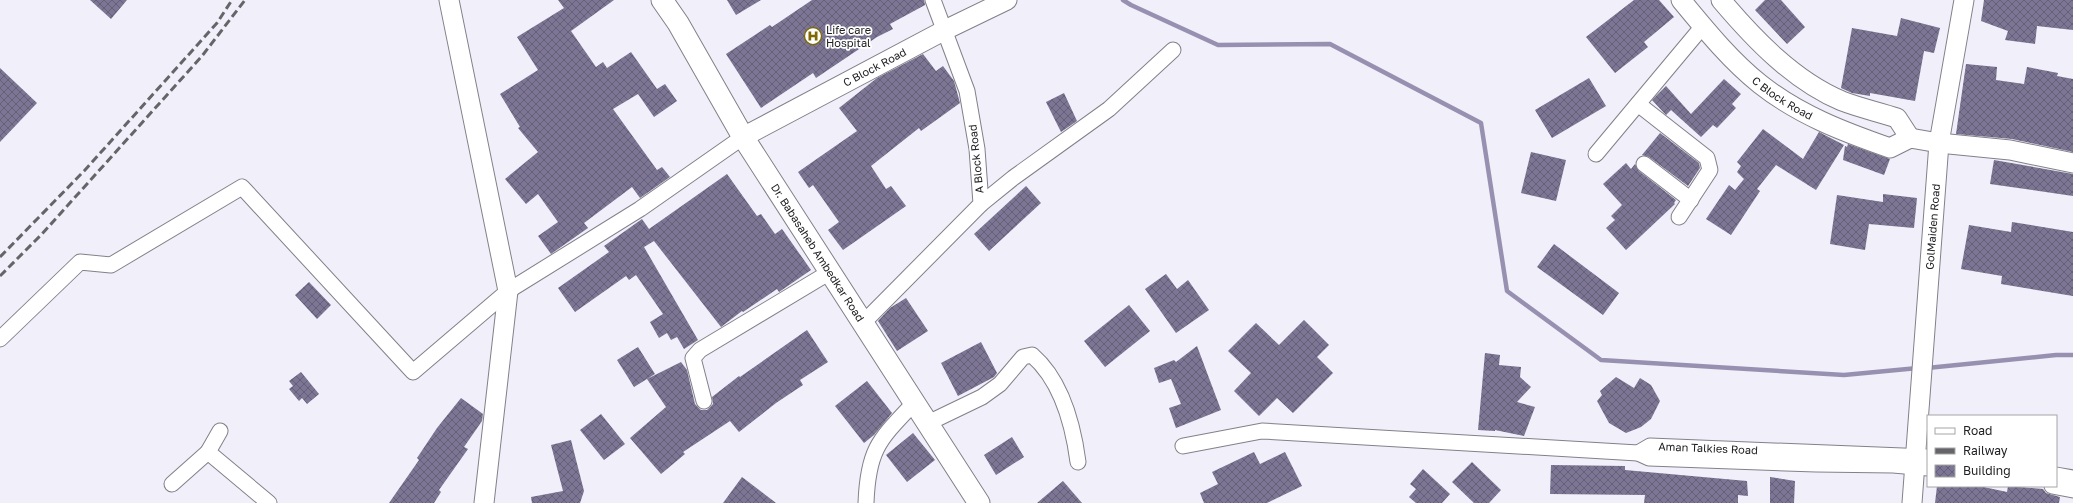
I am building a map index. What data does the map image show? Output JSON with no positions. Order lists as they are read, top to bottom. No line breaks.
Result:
{"streets":{"main road":["Dr. Babasaheb Ambedkar Road"],"street":["C Block Road","A Block Road","GolMaiden Road","Aman Talkies Road"]},"crossings":[["C Block Road","A Block Road"],["C Block Road","Dr. Babasaheb Ambedkar Road"],["A Block Road","Dr. Babasaheb Ambedkar Road"],["GolMaiden Road","Aman Talkies Road"]],"places":{"hospital":["Life care Hospital"]},"legend":["Road","Railway","Building"]}
